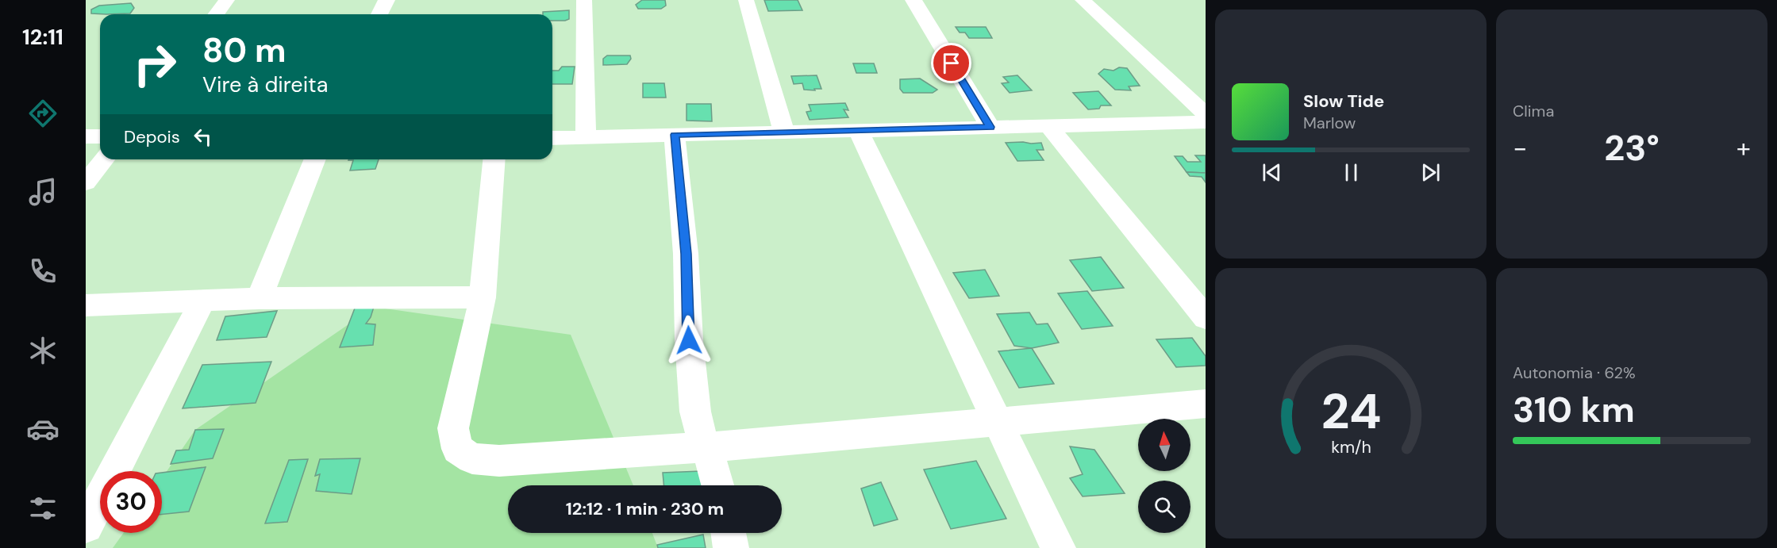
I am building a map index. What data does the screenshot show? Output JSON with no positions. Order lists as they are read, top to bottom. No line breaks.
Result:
{"north":"top","page":{"tabs":"12:11","tile":["Clima",["Autonomia · 62%","310 km"]],"turn":["80 m","Vire à direita"],"song":["Slow Tide","Marlow"],"then":"Depois","heat":["−","23°","+"],"limit":"30","trip":"12:12 · 1 min · 230 m","gauge":["24","km/h"]}}
